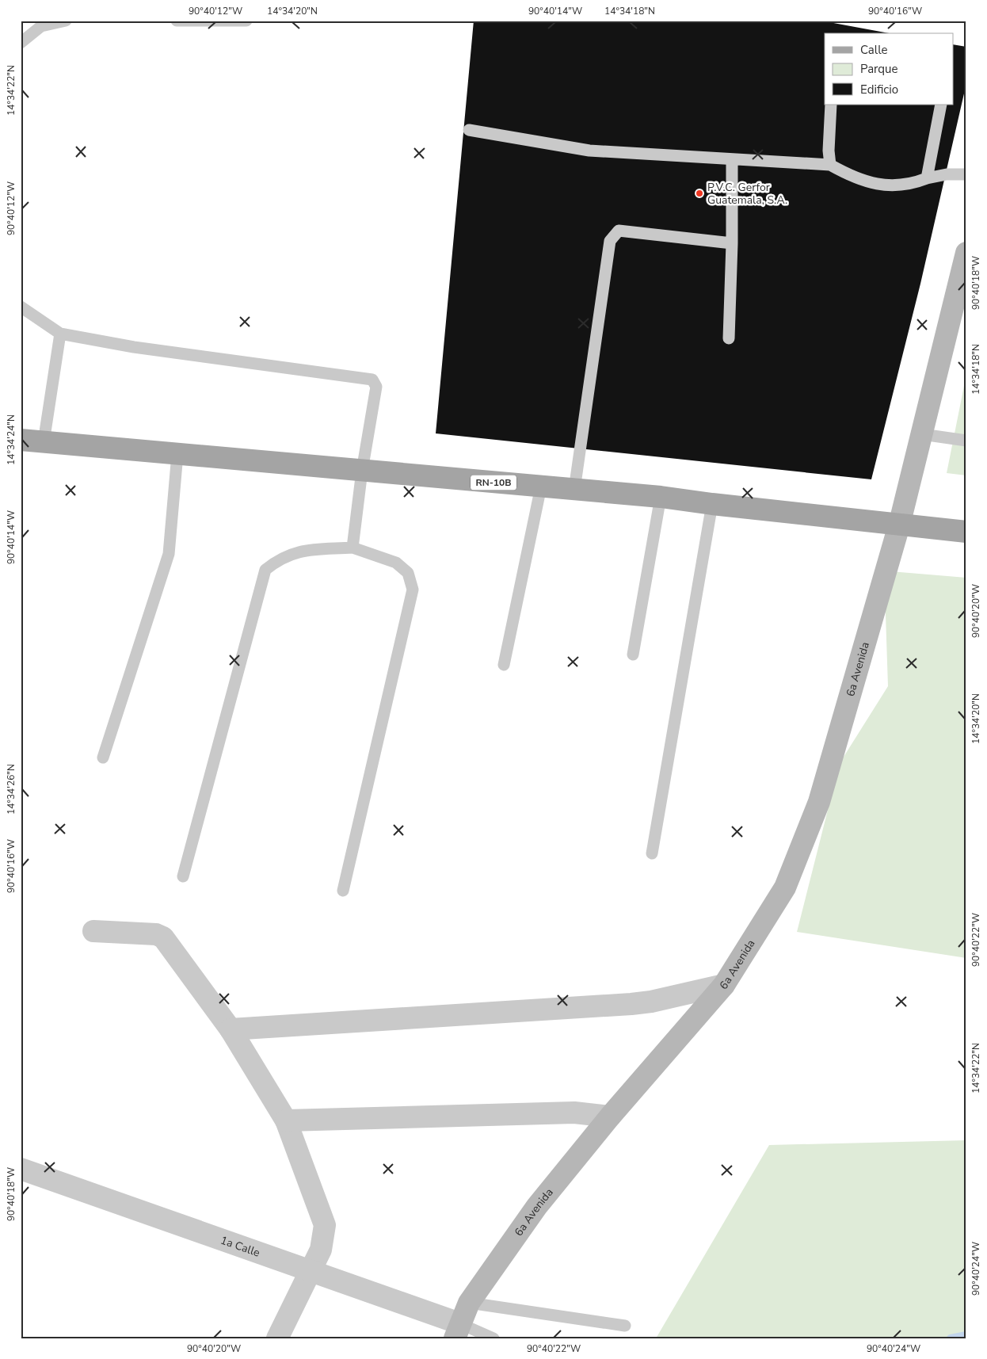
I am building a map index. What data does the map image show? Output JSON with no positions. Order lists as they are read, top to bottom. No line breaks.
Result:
{"streets":{"main road":["RN-10B"],"street":["6a Avenida","1a Calle"]},"crossings":[["RN-10B","6a Avenida"],["6a Avenida","1a Calle"]],"places":["P.V.C. Gerfor Guatemala, S.A."],"legend":["Calle","Parque","Edificio"],"coordinates":["90°40'12\"W","14°34'20\"N","90°40'14\"W","14°34'18\"N","90°40'16\"W","14°34'22\"N","90°40'18\"W","14°34'24\"N","90°40'20\"W","14°34'26\"N","90°40'22\"W","90°40'24\"W"]}
